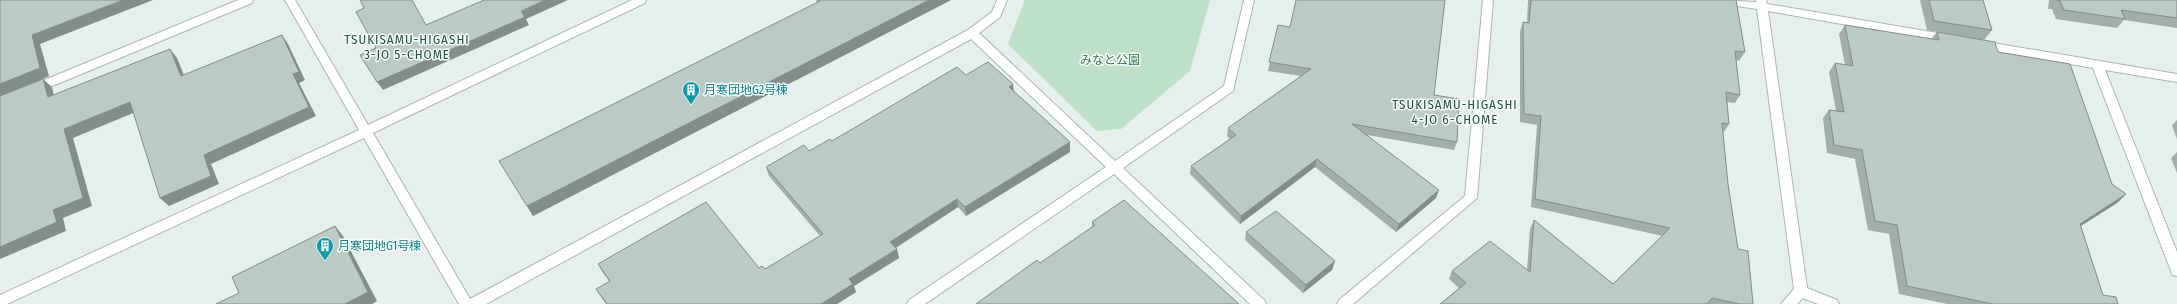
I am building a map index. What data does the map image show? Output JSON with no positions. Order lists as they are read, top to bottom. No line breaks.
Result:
{"districts":["TSUKISAMU-HIGASHI 3-JO 5-CHOME","TSUKISAMU-HIGASHI 4-JO 6-CHOME"],"parks":["みなと公園"],"places":{"building":["月寒団地G2号棟","月寒団地G1号棟"]}}
